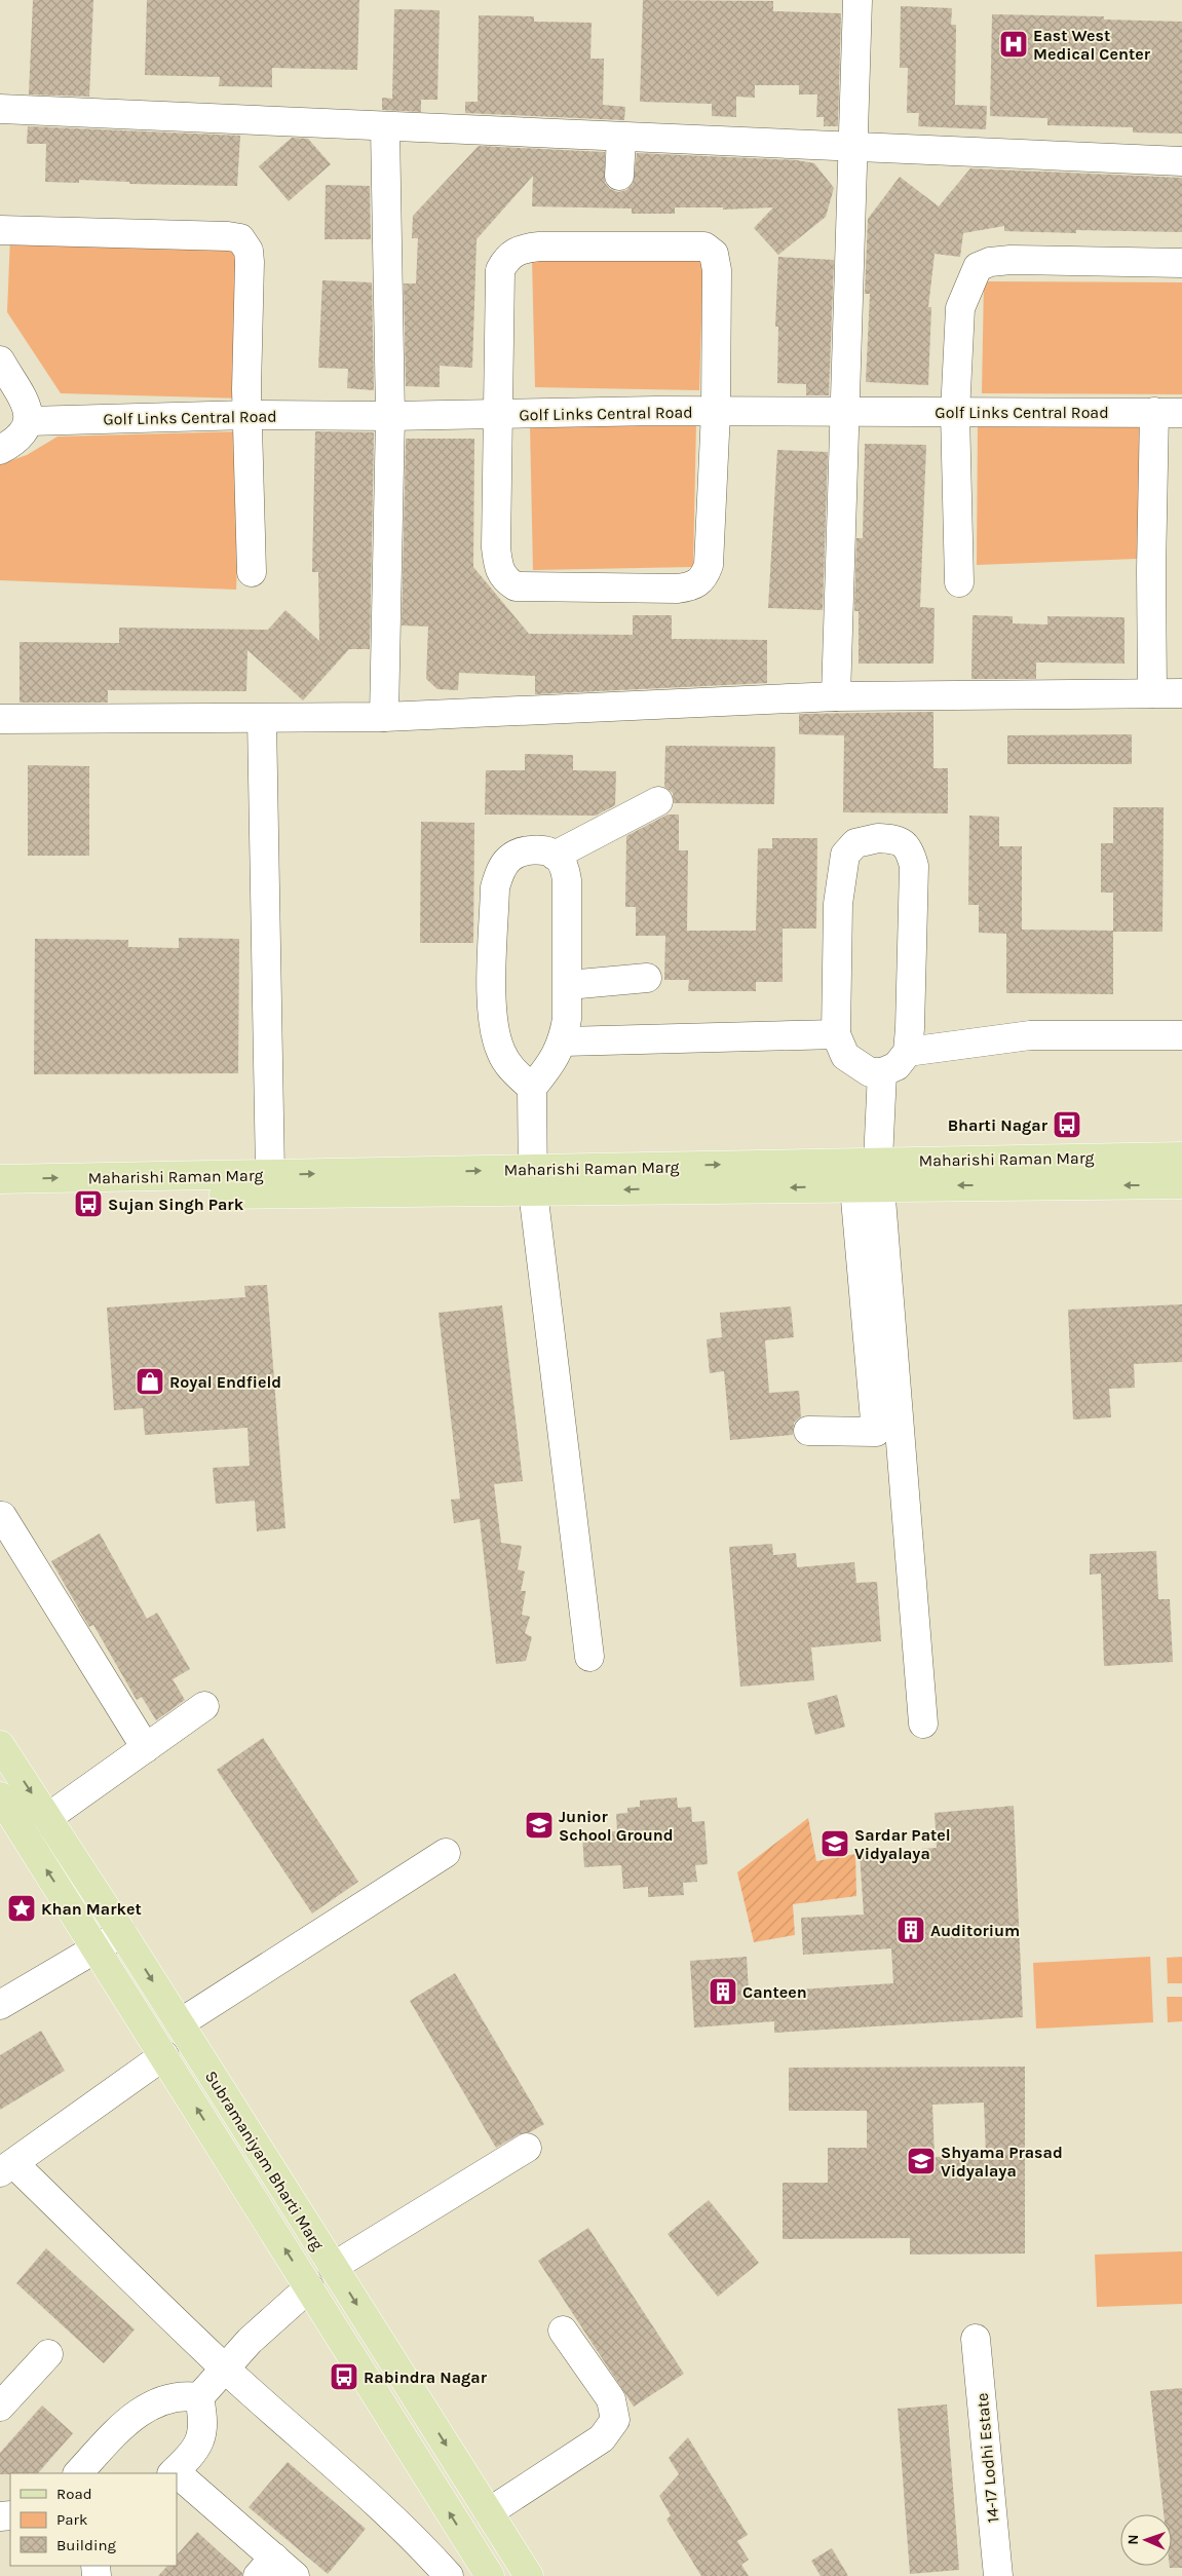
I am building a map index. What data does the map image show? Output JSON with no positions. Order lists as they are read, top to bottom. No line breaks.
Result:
{"streets":{"main road":["Maharishi Raman Marg","Subramaniyam Bharti Marg"],"street":["Golf Links Central Road","14-17 Lodhi Estate"]},"places":{"hospital":["East West Medical Center"],"bus stop":["Bharti Nagar","Sujan Singh Park","Rabindra Nagar"],"shop":["Royal Endfield"],"school or university":["Junior School Ground","Sardar Patel Vidyalaya","Shyama Prasad Vidyalaya"],"place":["Khan Market"],"building":["Auditorium","Canteen"]},"legend":["Road","Park","Building"],"north":"left"}
